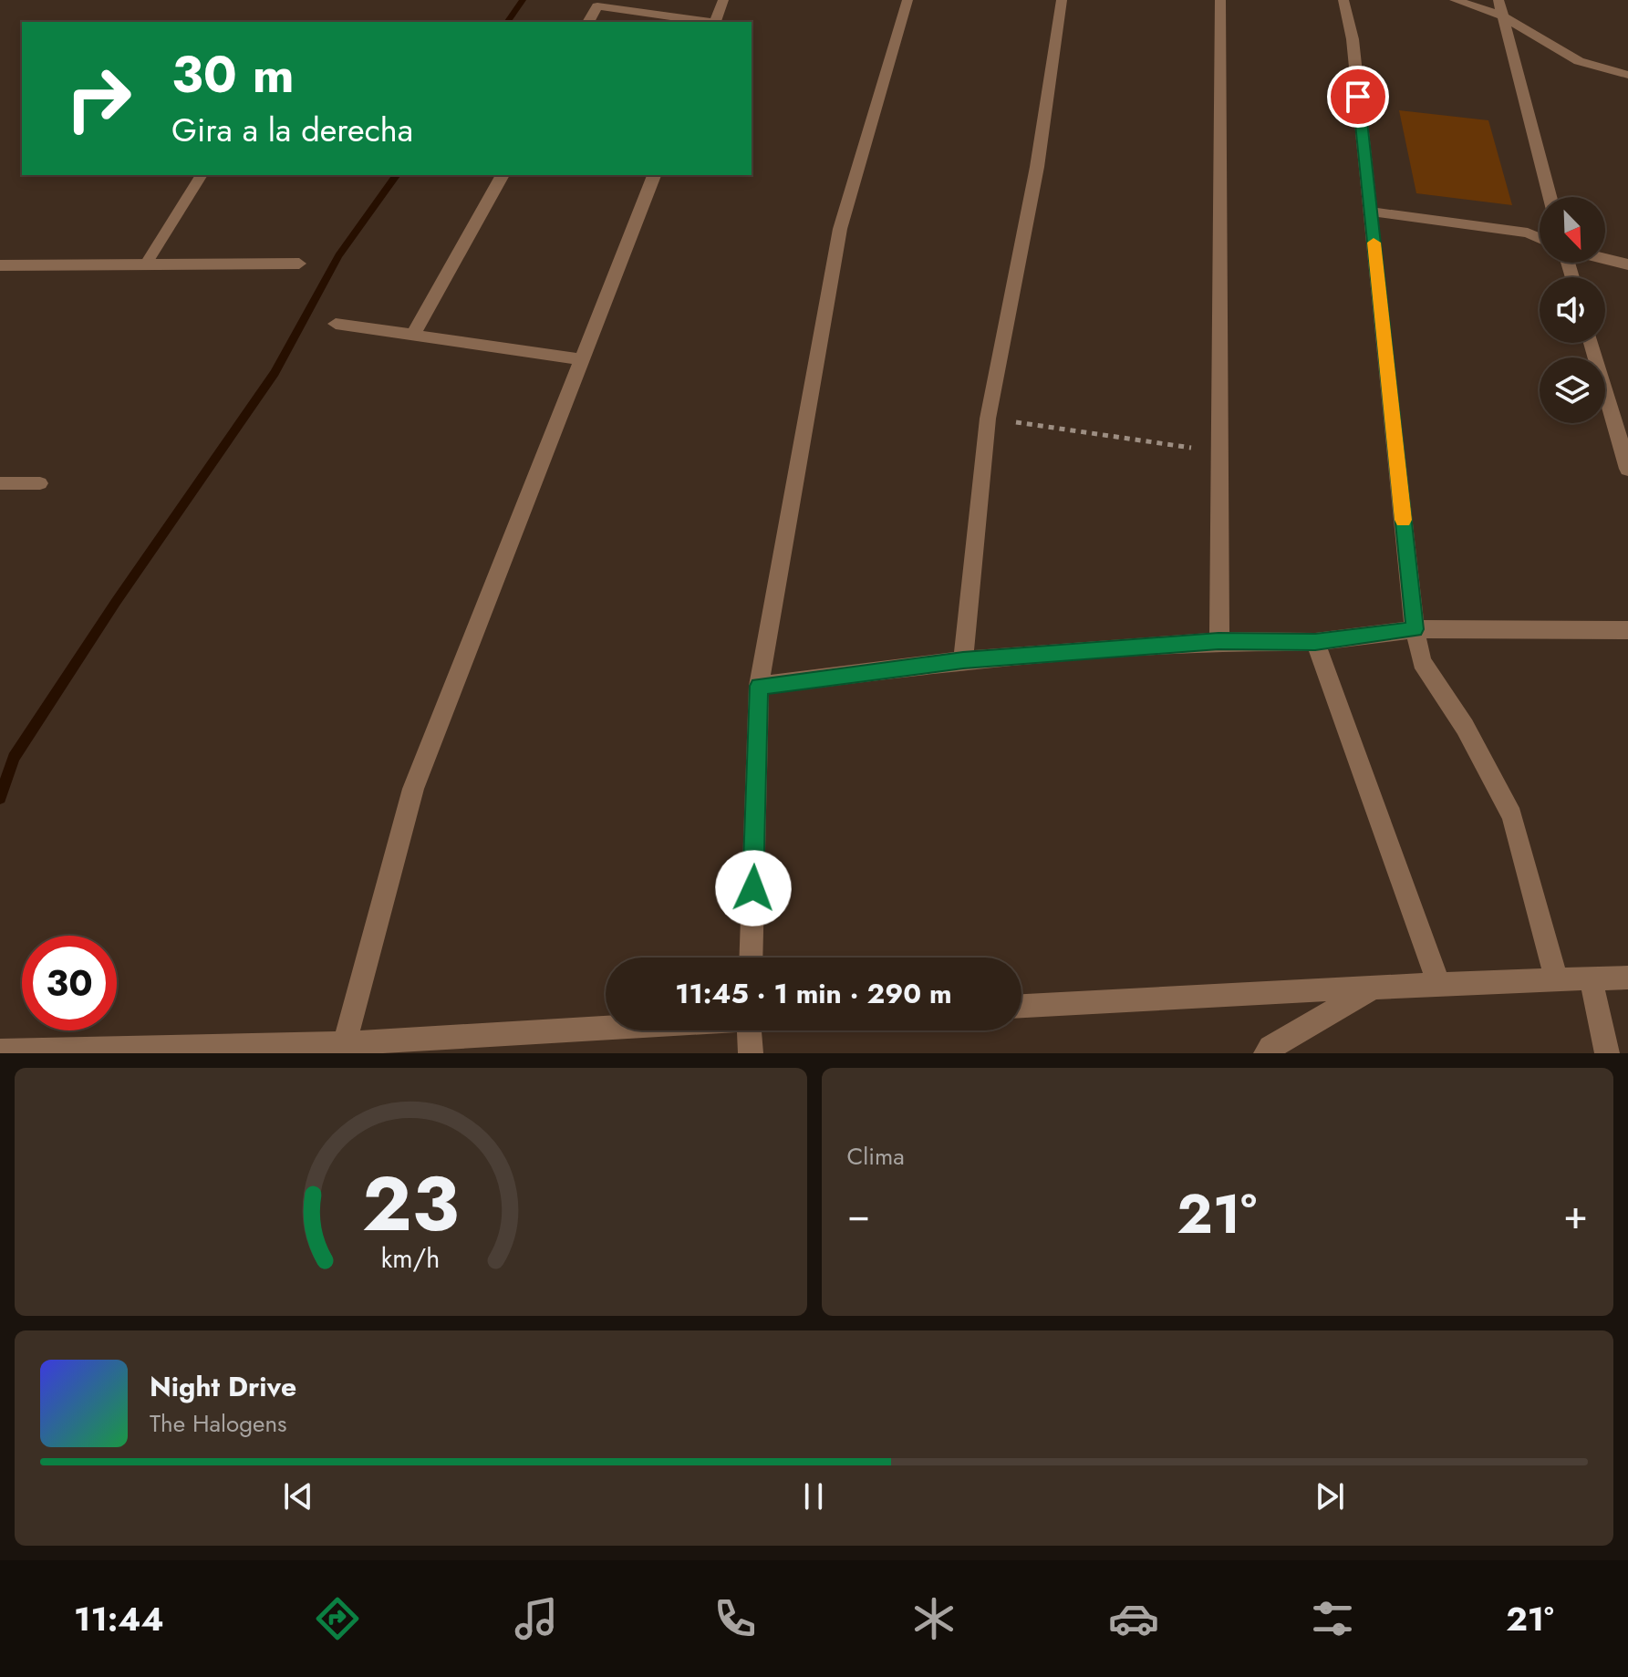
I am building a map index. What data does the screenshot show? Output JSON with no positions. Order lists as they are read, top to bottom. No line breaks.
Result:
{"north":"bottom right","page":{"turn":["30 m","Gira a la derecha"],"limit":"30","trip":"11:45 · 1 min · 290 m","tile":"Clima","heat":["−","21°","+"],"song":["Night Drive","The Halogens"],"tabs":["11:44","21°"],"gauge":["23","km/h"]}}
